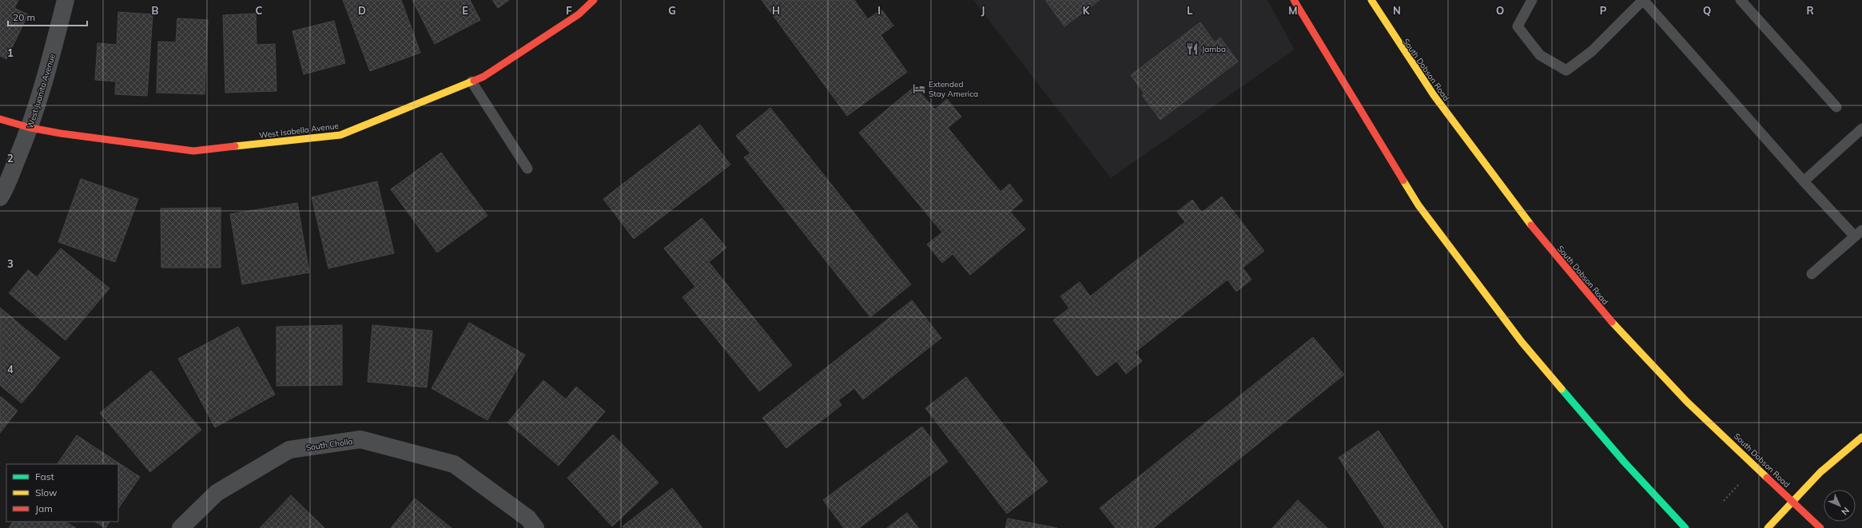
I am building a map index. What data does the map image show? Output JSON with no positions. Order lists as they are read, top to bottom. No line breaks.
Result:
{"streets":{"main road":["South Dobson Road","West Isabella Avenue"],"street":["West Juanita Avenue","South Cholla"]},"crossings":[["West Juanita Avenue","West Isabella Avenue"]],"places":{"restaurant":["Jamba"],"hotel":["Extended Stay America"]},"legend":["Fast","Slow","Jam"],"scale_bar":"20 m","north":"bottom right","grid":{"columns":["B","C","D","E","F","G","H","I","J","K","L","M","N","O","P","Q","R"],"rows":["1","2","3","4"]}}
